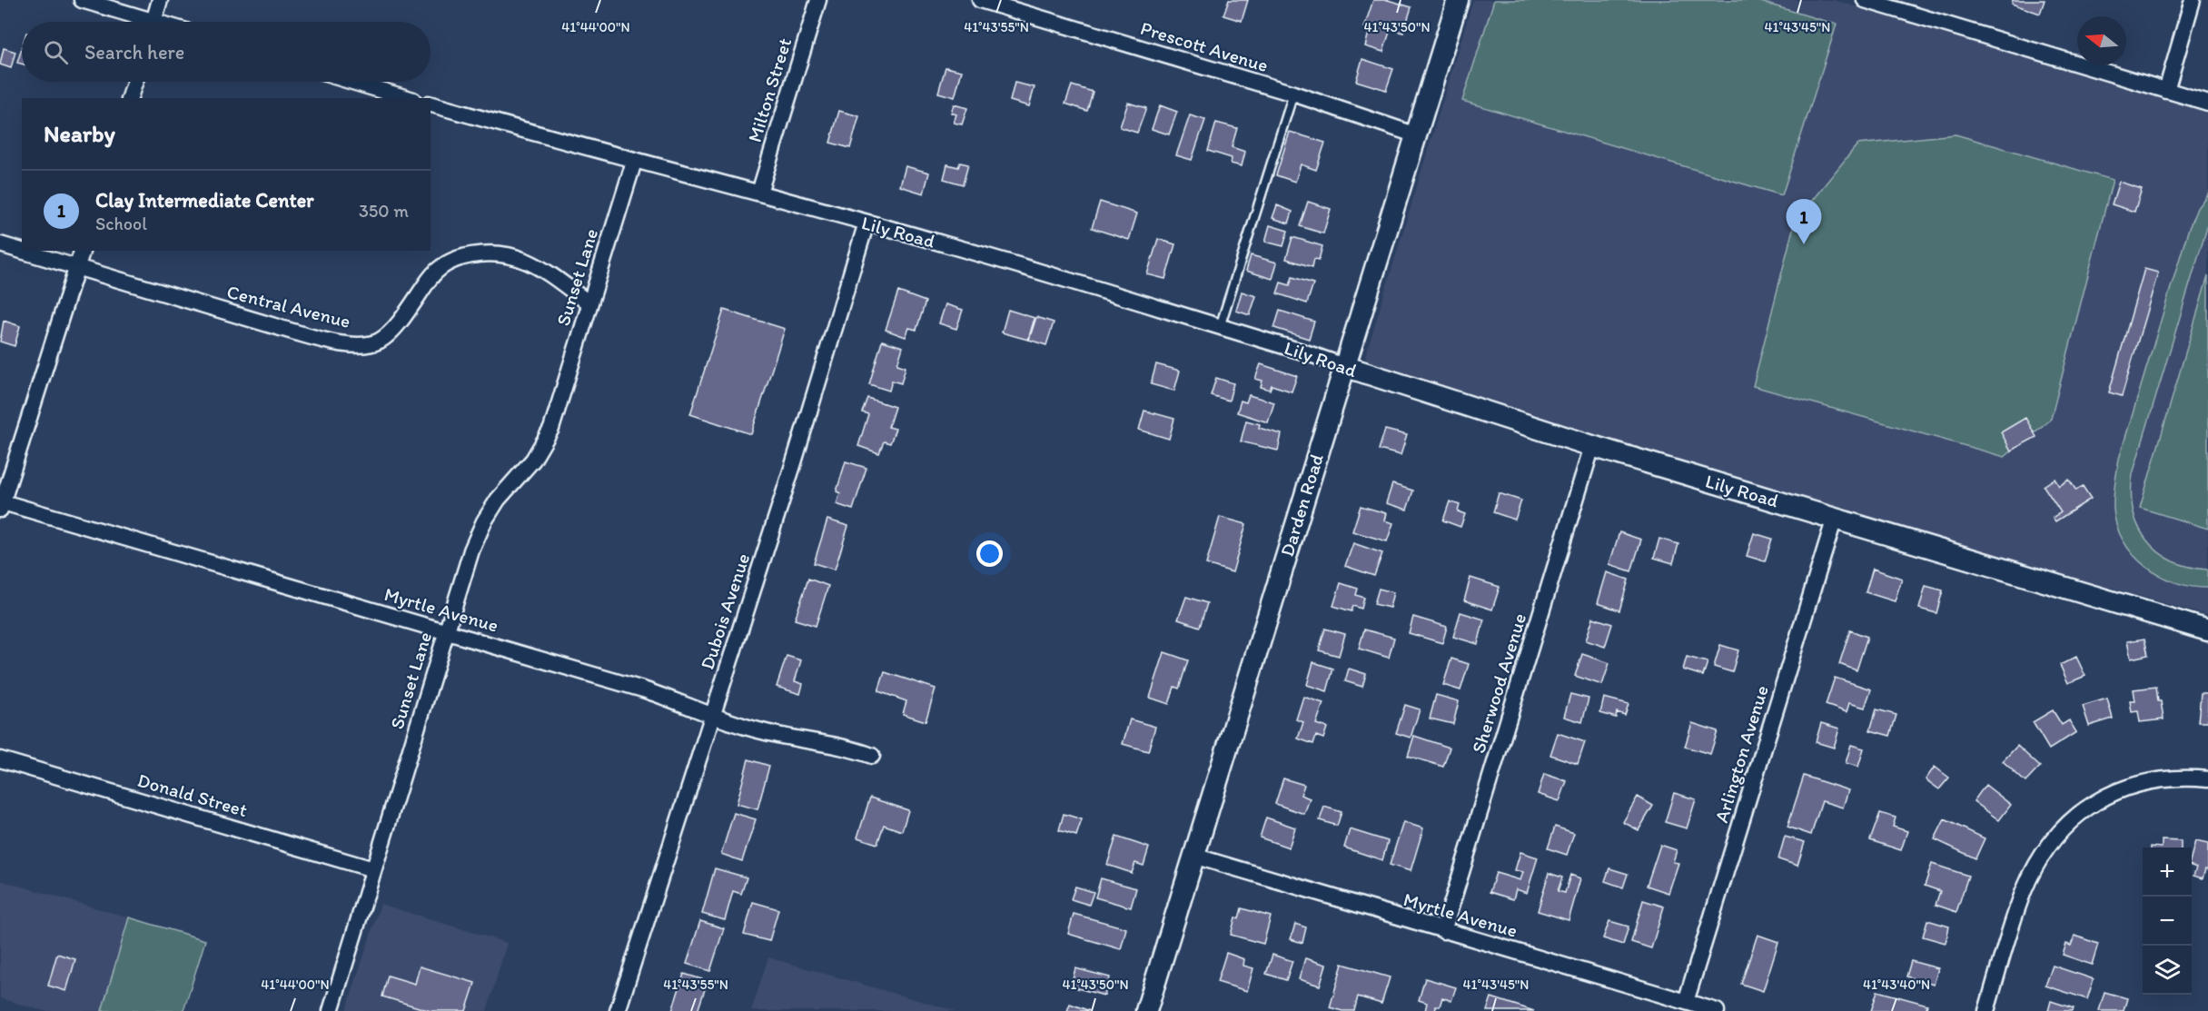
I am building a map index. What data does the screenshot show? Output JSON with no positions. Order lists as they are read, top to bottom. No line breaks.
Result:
{"streets":{"street":["Prescott Avenue","Milton Street","Lily Road","Sunset Lane","Central Avenue","Darden Road","Myrtle Avenue","Dubois Avenue","Sherwood Avenue","Arlington Avenue","Donald Street"]},"crossings":[["Prescott Avenue","Darden Road"],["Milton Street","Lily Road"],["Lily Road","Sunset Lane"],["Lily Road","Darden Road"],["Lily Road","Dubois Avenue"],["Lily Road","Sherwood Avenue"],["Lily Road","Arlington Avenue"],["Sunset Lane","Central Avenue"],["Sunset Lane","Myrtle Avenue"],["Sunset Lane","Donald Street"],["Darden Road","Myrtle Avenue"],["Myrtle Avenue","Dubois Avenue"],["Myrtle Avenue","Sherwood Avenue"],["Myrtle Avenue","Arlington Avenue"]],"north":"left","page":{"search":"Search here","heading":"Nearby","list":[{"mark":"1","name":"Clay Intermediate Center","note":"School","value":"350 m"}],"pins":"1","map_buttons":["+","−"]},"coordinates":["41°44'00\"N","41°43'55\"N","41°43'50\"N","41°43'45\"N","41°43'40\"N"]}
